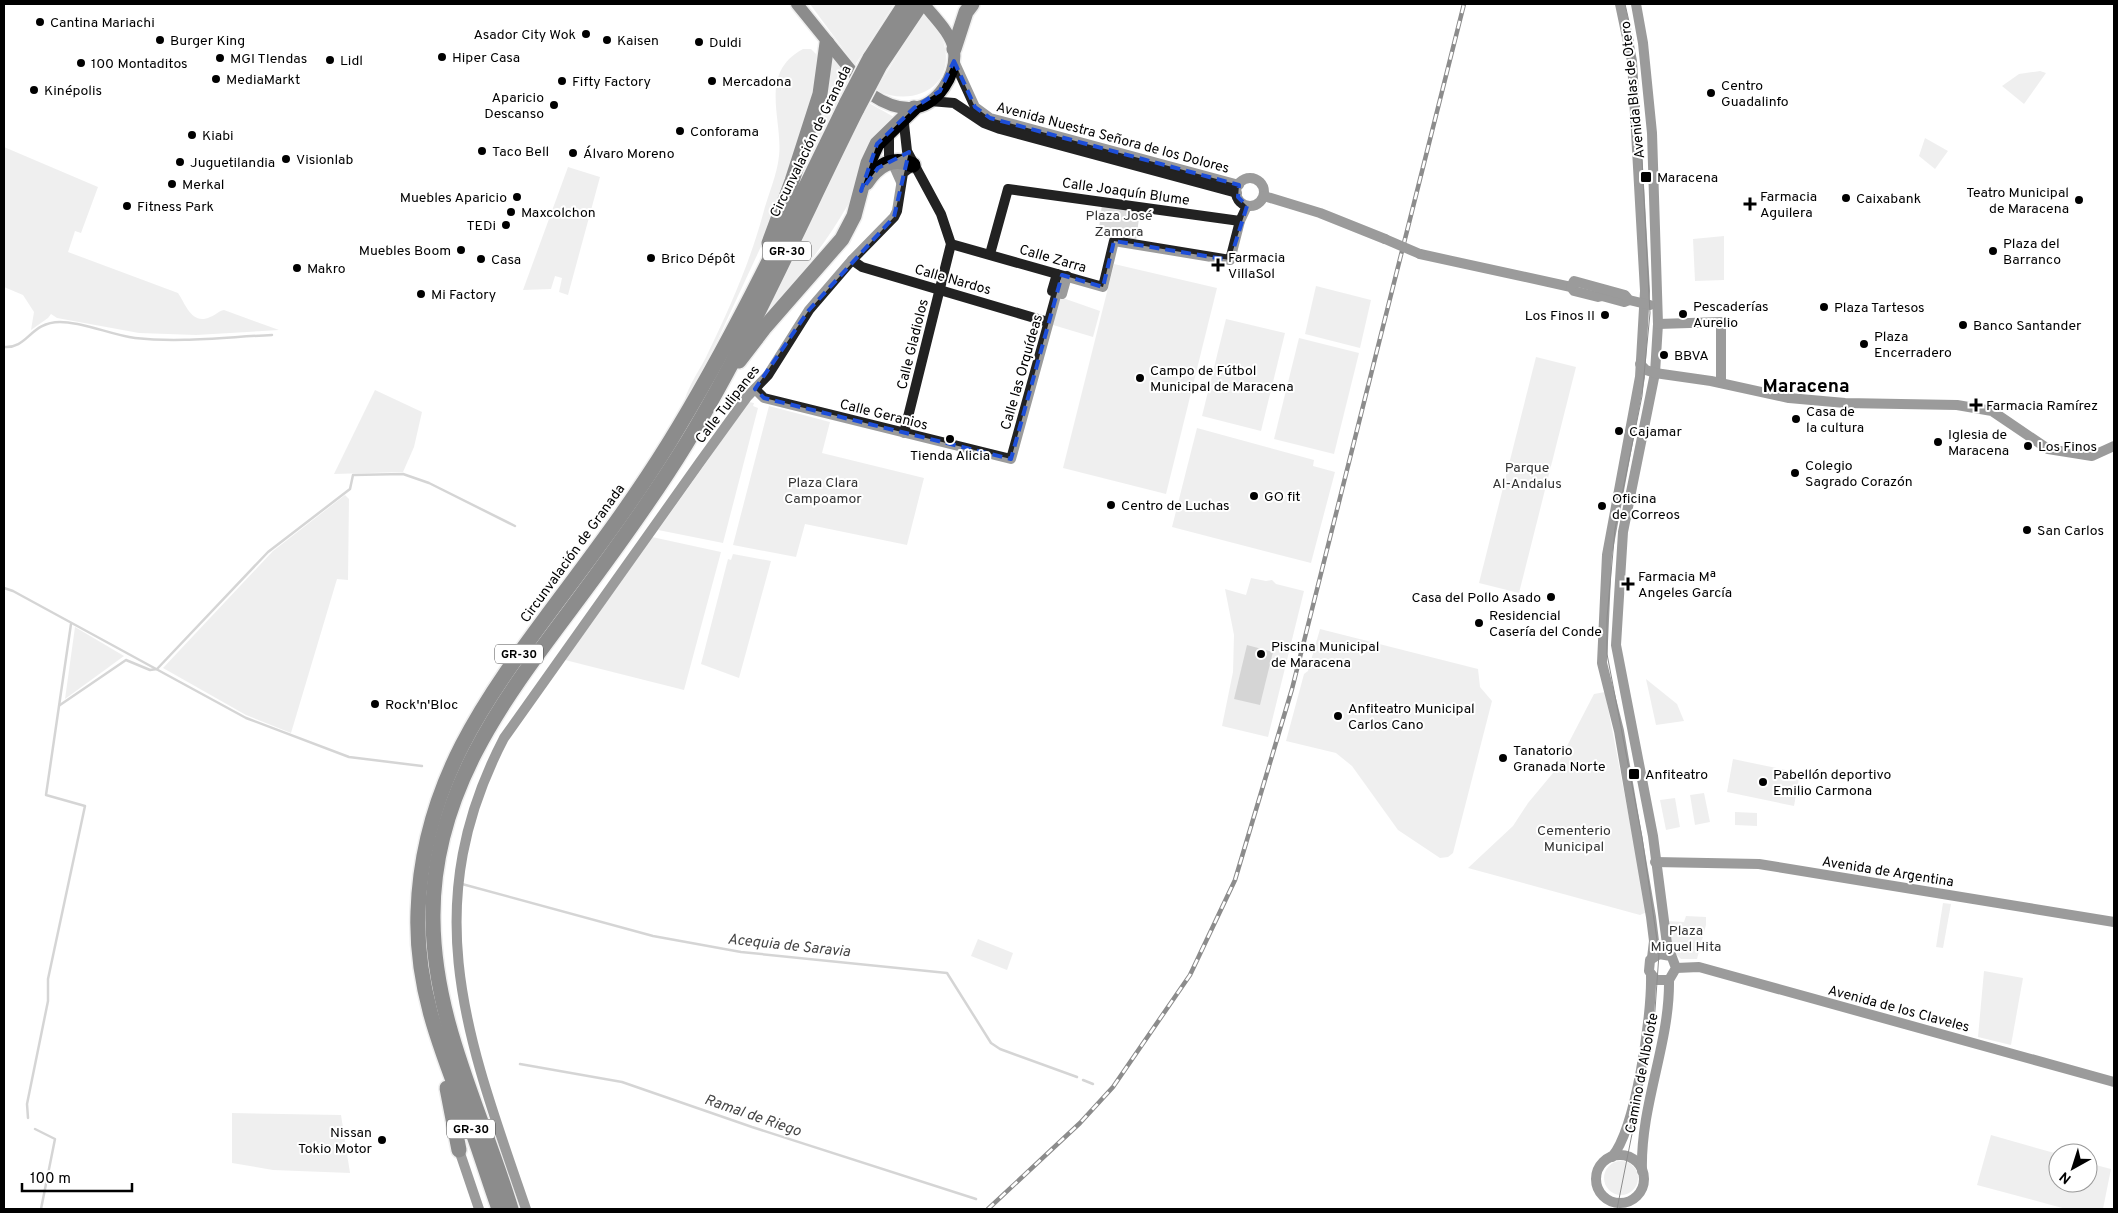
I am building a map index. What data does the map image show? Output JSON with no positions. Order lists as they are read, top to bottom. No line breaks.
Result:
{"streets":{"highway":["Circunvalación de Granada","GR-30"],"street":["Avenida Blas de Otero","Avenida Nuestra Señora de los Dolores","Calle Joaquín Blume","Calle Zarra","Calle Nardos","Calle Gladiolos","Calle las Orquídeas","Calle Tulipanes","Calle Geranios","Avenida de Argentina","Avenida de los Claveles","Camino de Albolote"]},"crossings":[["Calle Joaquín Blume","Calle Zarra"],["Calle Zarra","Calle Gladiolos"],["Calle Zarra","Calle las Orquídeas"],["Calle Nardos","Calle Gladiolos"],["Calle Nardos","Calle las Orquídeas"],["Calle Nardos","Calle Tulipanes"],["Calle Gladiolos","Calle Geranios"],["Calle las Orquídeas","Calle Geranios"],["Calle Tulipanes","Calle Geranios"],["Avenida de los Claveles","Camino de Albolote"]],"districts":["Maracena"],"water":["Acequia de Saravia","Ramal de Riego"],"parks":["Plaza José Zamora","Parque Al-Andalus","Plaza Clara Campoamor","Cementerio Municipal","Plaza Miguel Hita"],"places":{"other":["Cantina Mariachi","Asador City Wok","Burger King","Kaisen","Duldi","Hiper Casa","MGI TIendas","Lidl","100 Montaditos","MediaMarkt","Fifty Factory","Mercadona","Kinépolis","Centro Guadalinfo","Aparicio Descanso","Conforama","Kiabi","Taco Bell","Álvaro Moreno","Visionlab","Juguetilandia","Merkal","Muebles Aparicio","Caixabank","Teatro Municipal de Maracena","Fitness Park","Maxcolchon","TEDi","Muebles Boom","Plaza del Barranco","Brico Dépôt","Casa","Makro","Mi Factory","Plaza Tartesos","Pescaderías Aurelio","Los Finos II","Banco Santander","Plaza Encerradero","BBVA","Campo de Fútbol Municipal de Maracena","Casa de la cultura","Cajamar","Tienda Alicia","Iglesia de Maracena","Los Finos","Colegio Sagrado Corazón","GO fit","Centro de Luchas","Oficina de Correos","San Carlos","Casa del Pollo Asado","Residencial Casería del Conde","Piscina Municipal de Maracena","Rock'n'Bloc","Anfiteatro Municipal Carlos Cano","Tanatorio Granada Norte","Pabellón deportivo Emilio Carmona","Nissan Tokio Motor"],"transit":["Maracena","Anfiteatro"],"health":["Farmacia Aguilera","Farmacia VillaSol","Farmacia Ramírez","Farmacia Mª Angeles García"]},"scale_bar":"100 m","north":"bottom left"}
